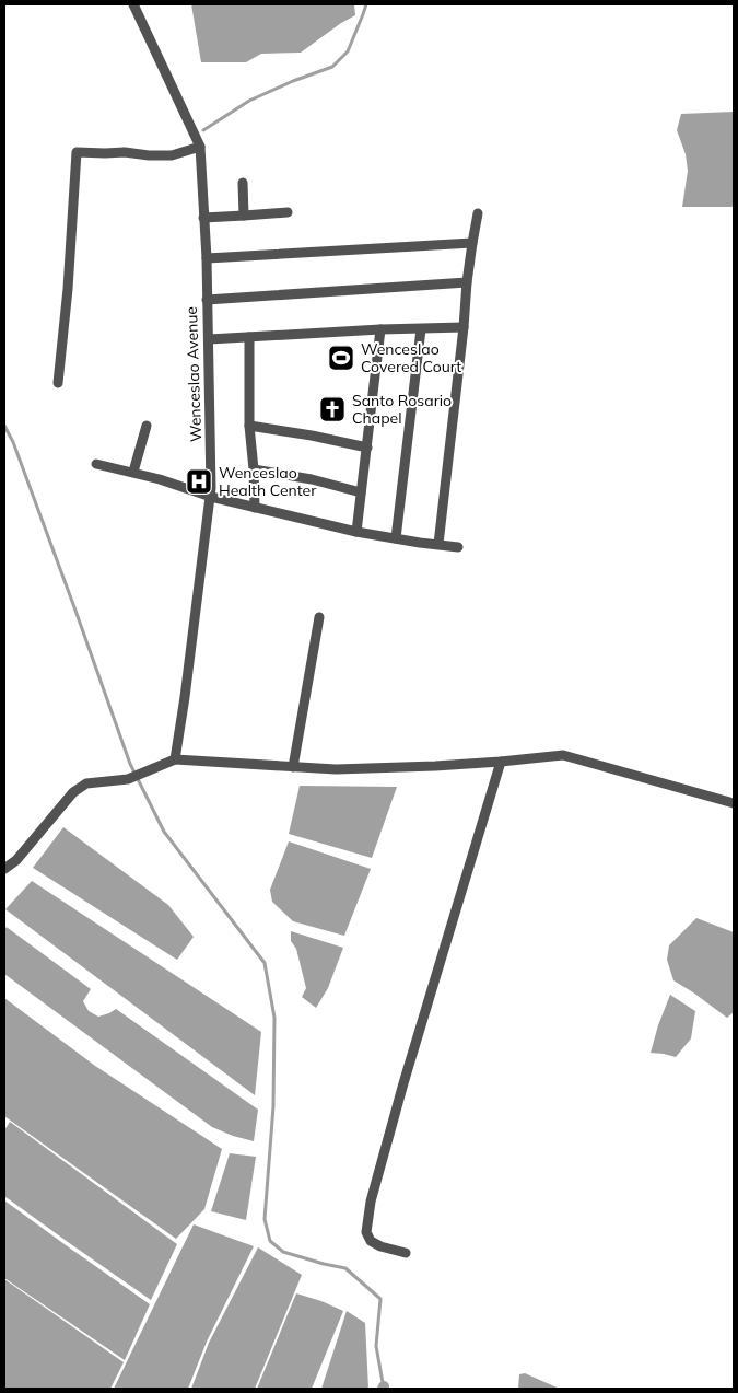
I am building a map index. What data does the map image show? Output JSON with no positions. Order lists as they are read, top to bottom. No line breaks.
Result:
{"streets":{"street":["Wenceslao Avenue"]},"places":{"sports":["Wenceslao Covered Court"],"church":["Santo Rosario Chapel"],"hospital":["Wenceslao Health Center"]}}
